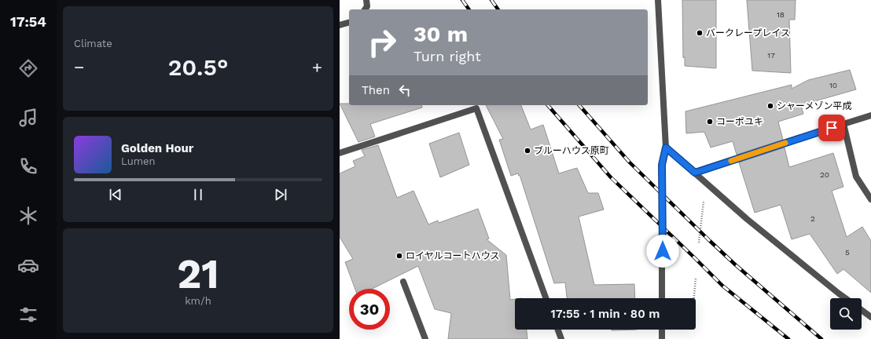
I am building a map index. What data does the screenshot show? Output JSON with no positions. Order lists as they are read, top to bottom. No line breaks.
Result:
{"places":["バークレープレイス","シャーメゾン平成","コーポユキ","ブルーハウス原町","ロイヤルコートハウス"],"house_numbers":["18","17","10","20","2","5"],"page":{"tabs":"17:54","tile":["Climate",["21","km/h"]],"turn":["30 m","Turn right"],"heat":["−","20.5°","+"],"then":"Then","song":["Golden Hour","Lumen"],"limit":"30","trip":"17:55 · 1 min · 80 m"}}
